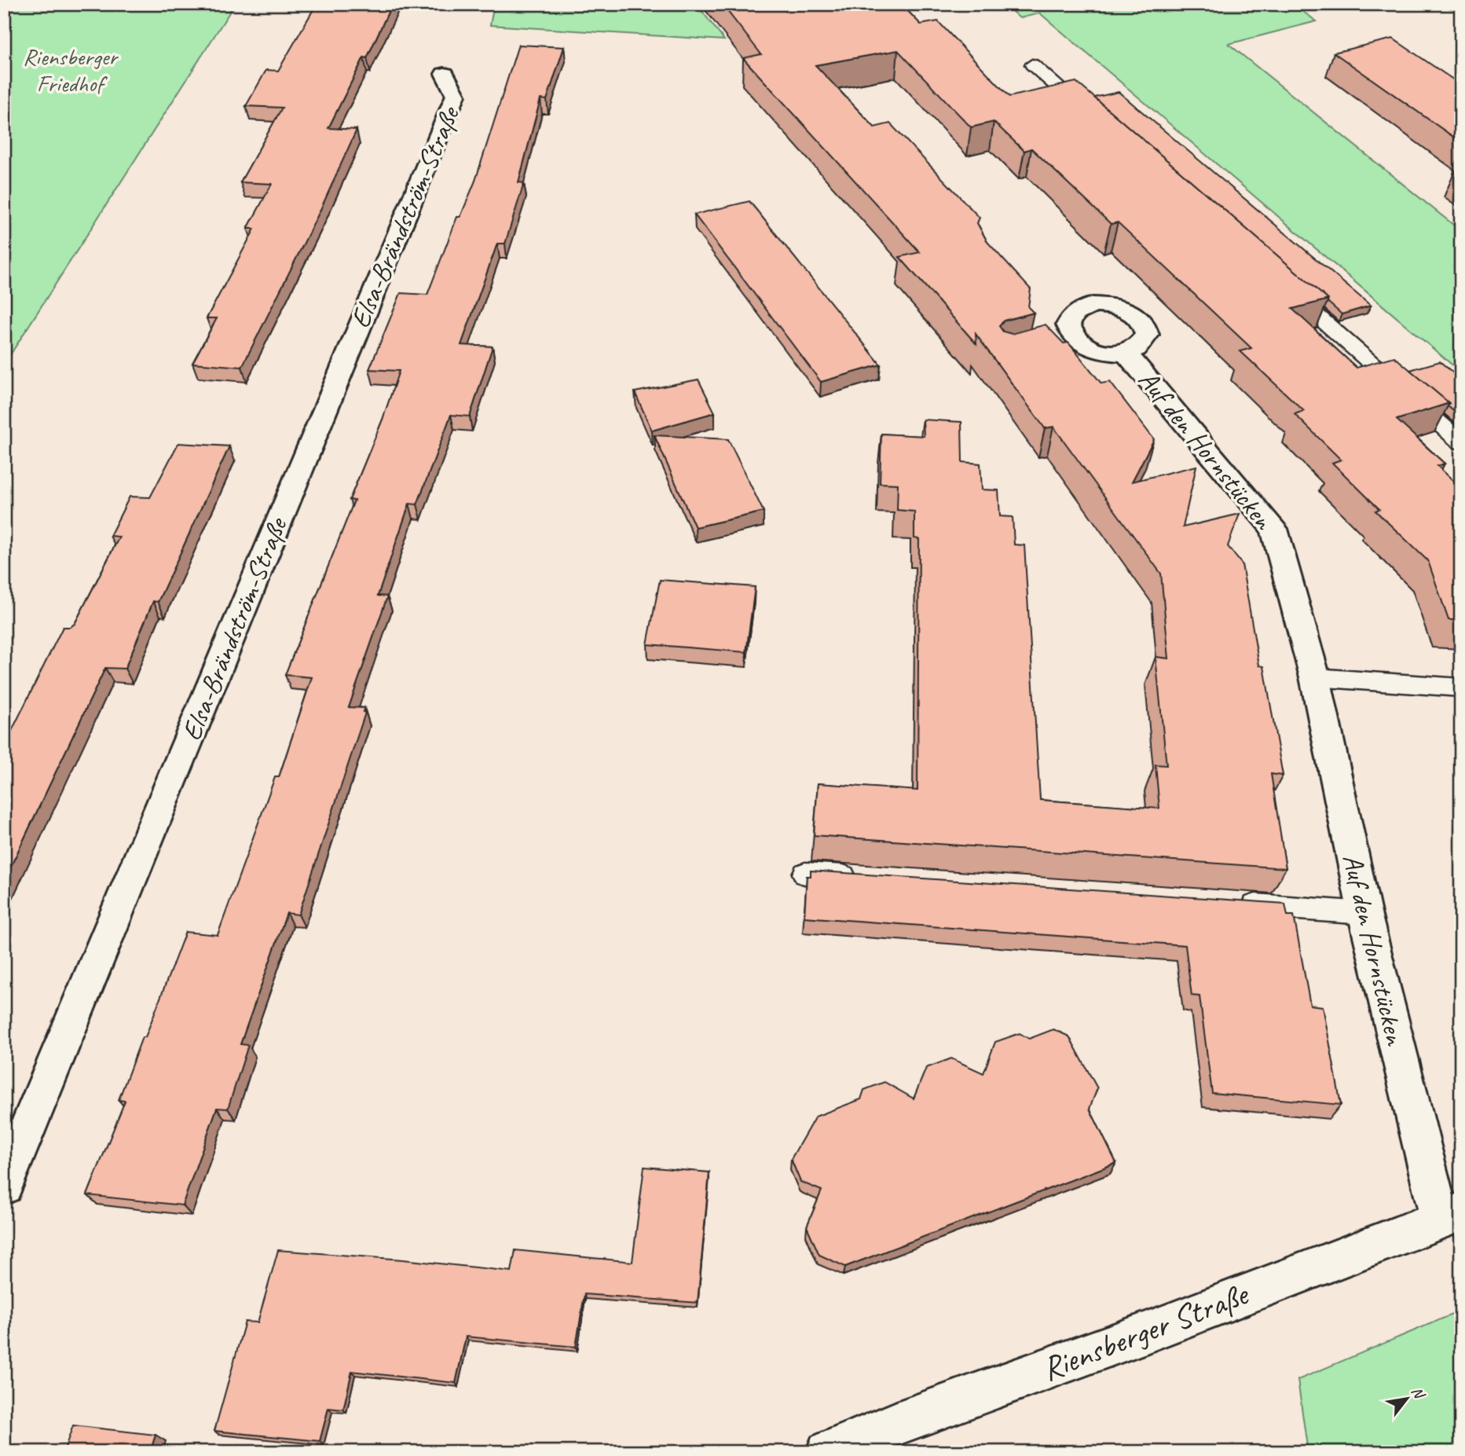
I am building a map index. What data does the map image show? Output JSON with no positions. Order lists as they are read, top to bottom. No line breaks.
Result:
{"streets":{"street":["Elsa-Brändström-Straße","Auf den Hornstücken","Riensberger Straße"]},"crossings":[["Auf den Hornstücken","Riensberger Straße"]],"parks":["Riensberger Friedhof"],"north":"top right"}
